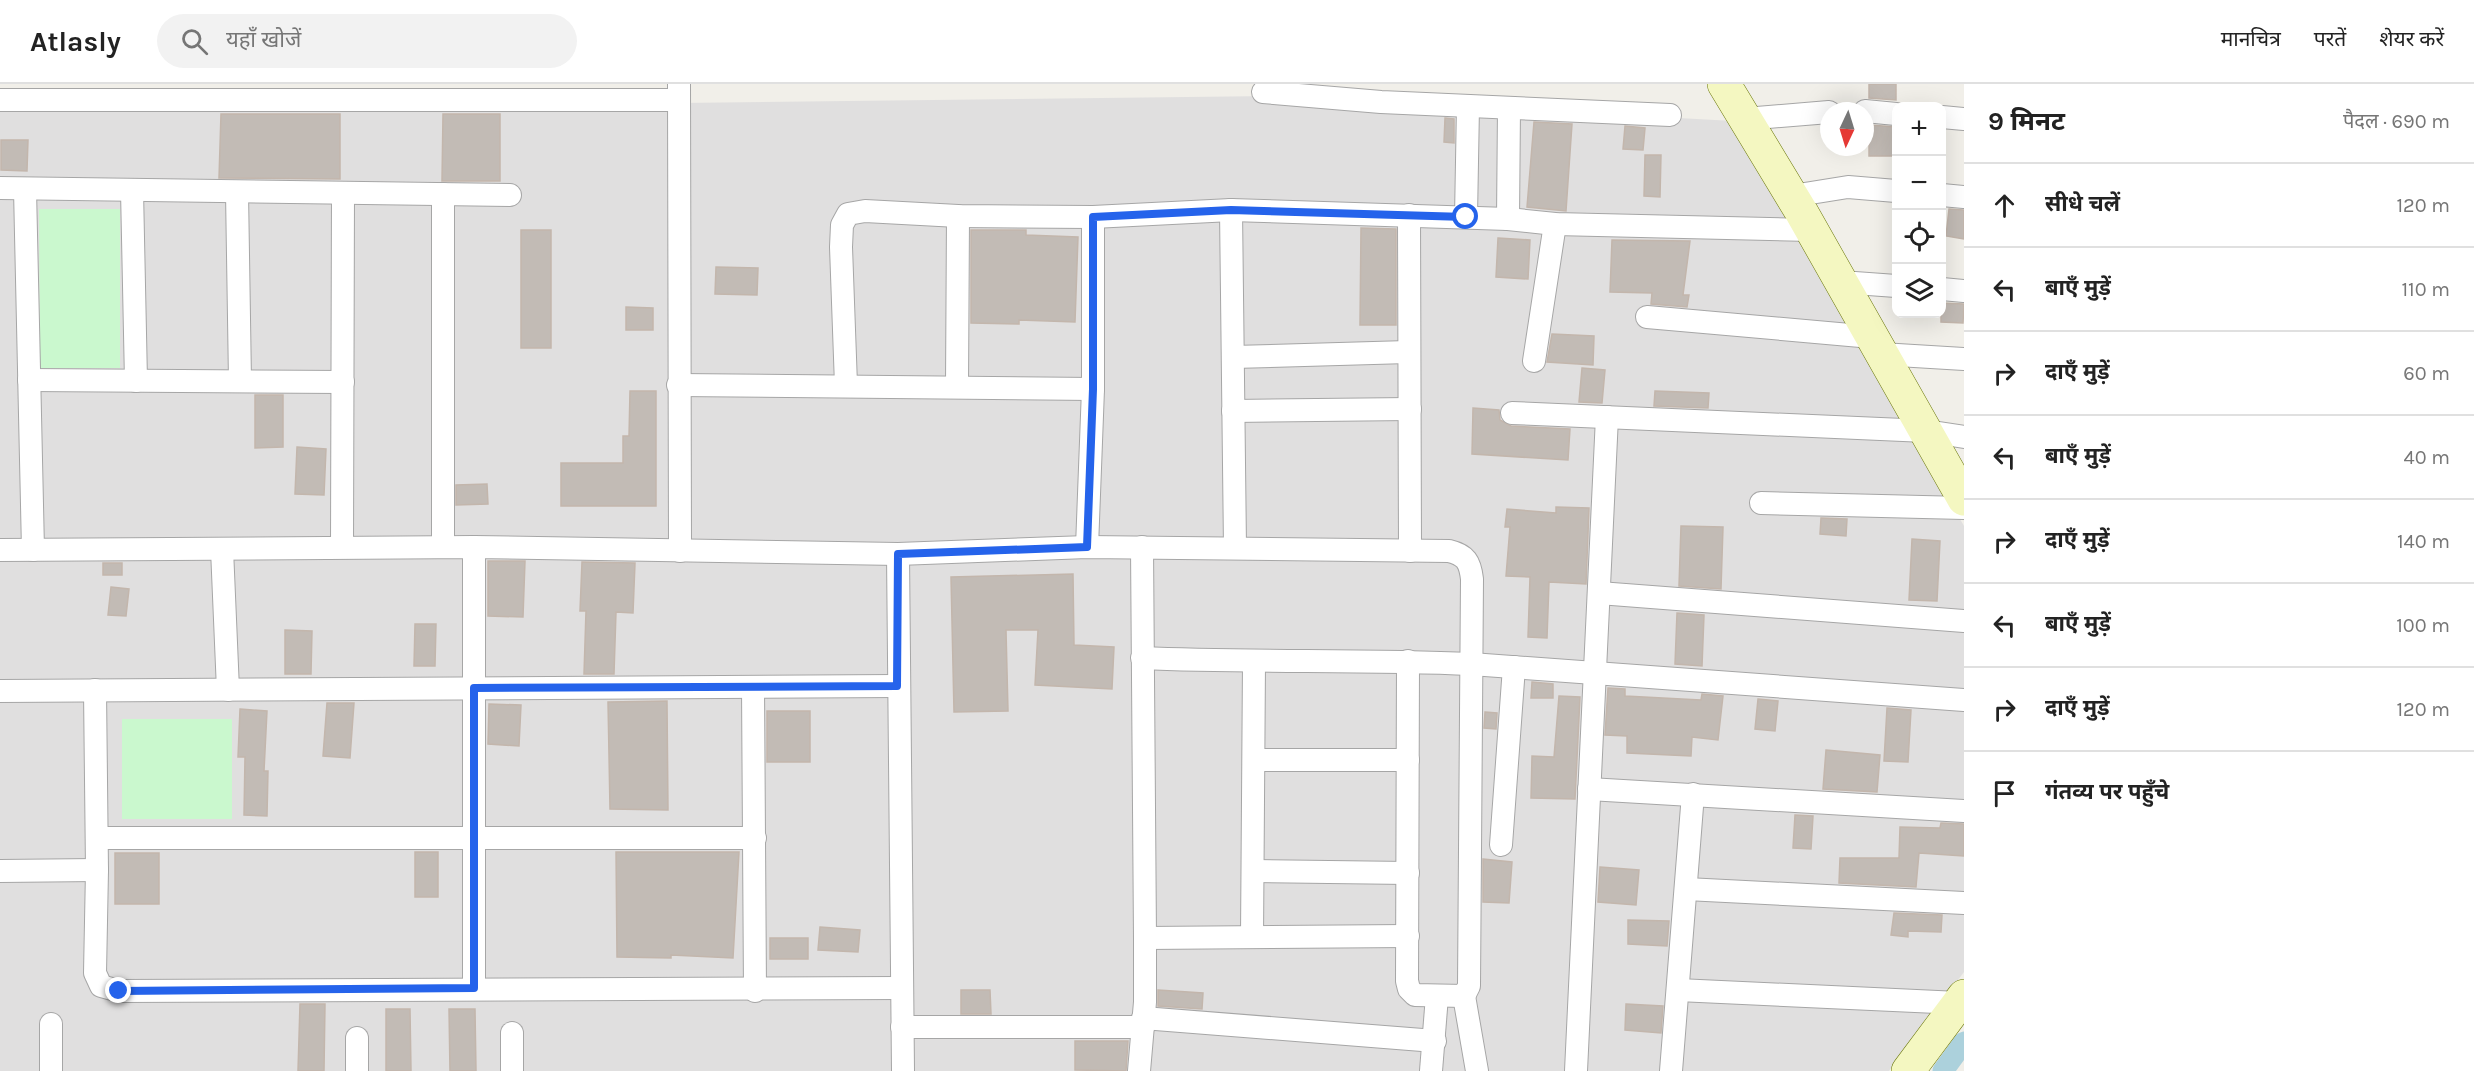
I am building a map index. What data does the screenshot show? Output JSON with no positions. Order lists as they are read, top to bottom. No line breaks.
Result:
{"north":"bottom","page":{"header":"Atlasly","search":"यहाँ खोजें","nav":["मानचित्र","परतें","शेयर करें"],"heading":["9 मिनट","पैदल · 690 m"],"map_buttons":["+","−"],"list":[["सीधे चलें","120 m"],["बाएँ मुड़ें","110 m"],["दाएँ मुड़ें","60 m"],["बाएँ मुड़ें","40 m"],["दाएँ मुड़ें","140 m"],["बाएँ मुड़ें","100 m"],["दाएँ मुड़ें","120 m"],"गंतव्य पर पहुँचे"]}}
